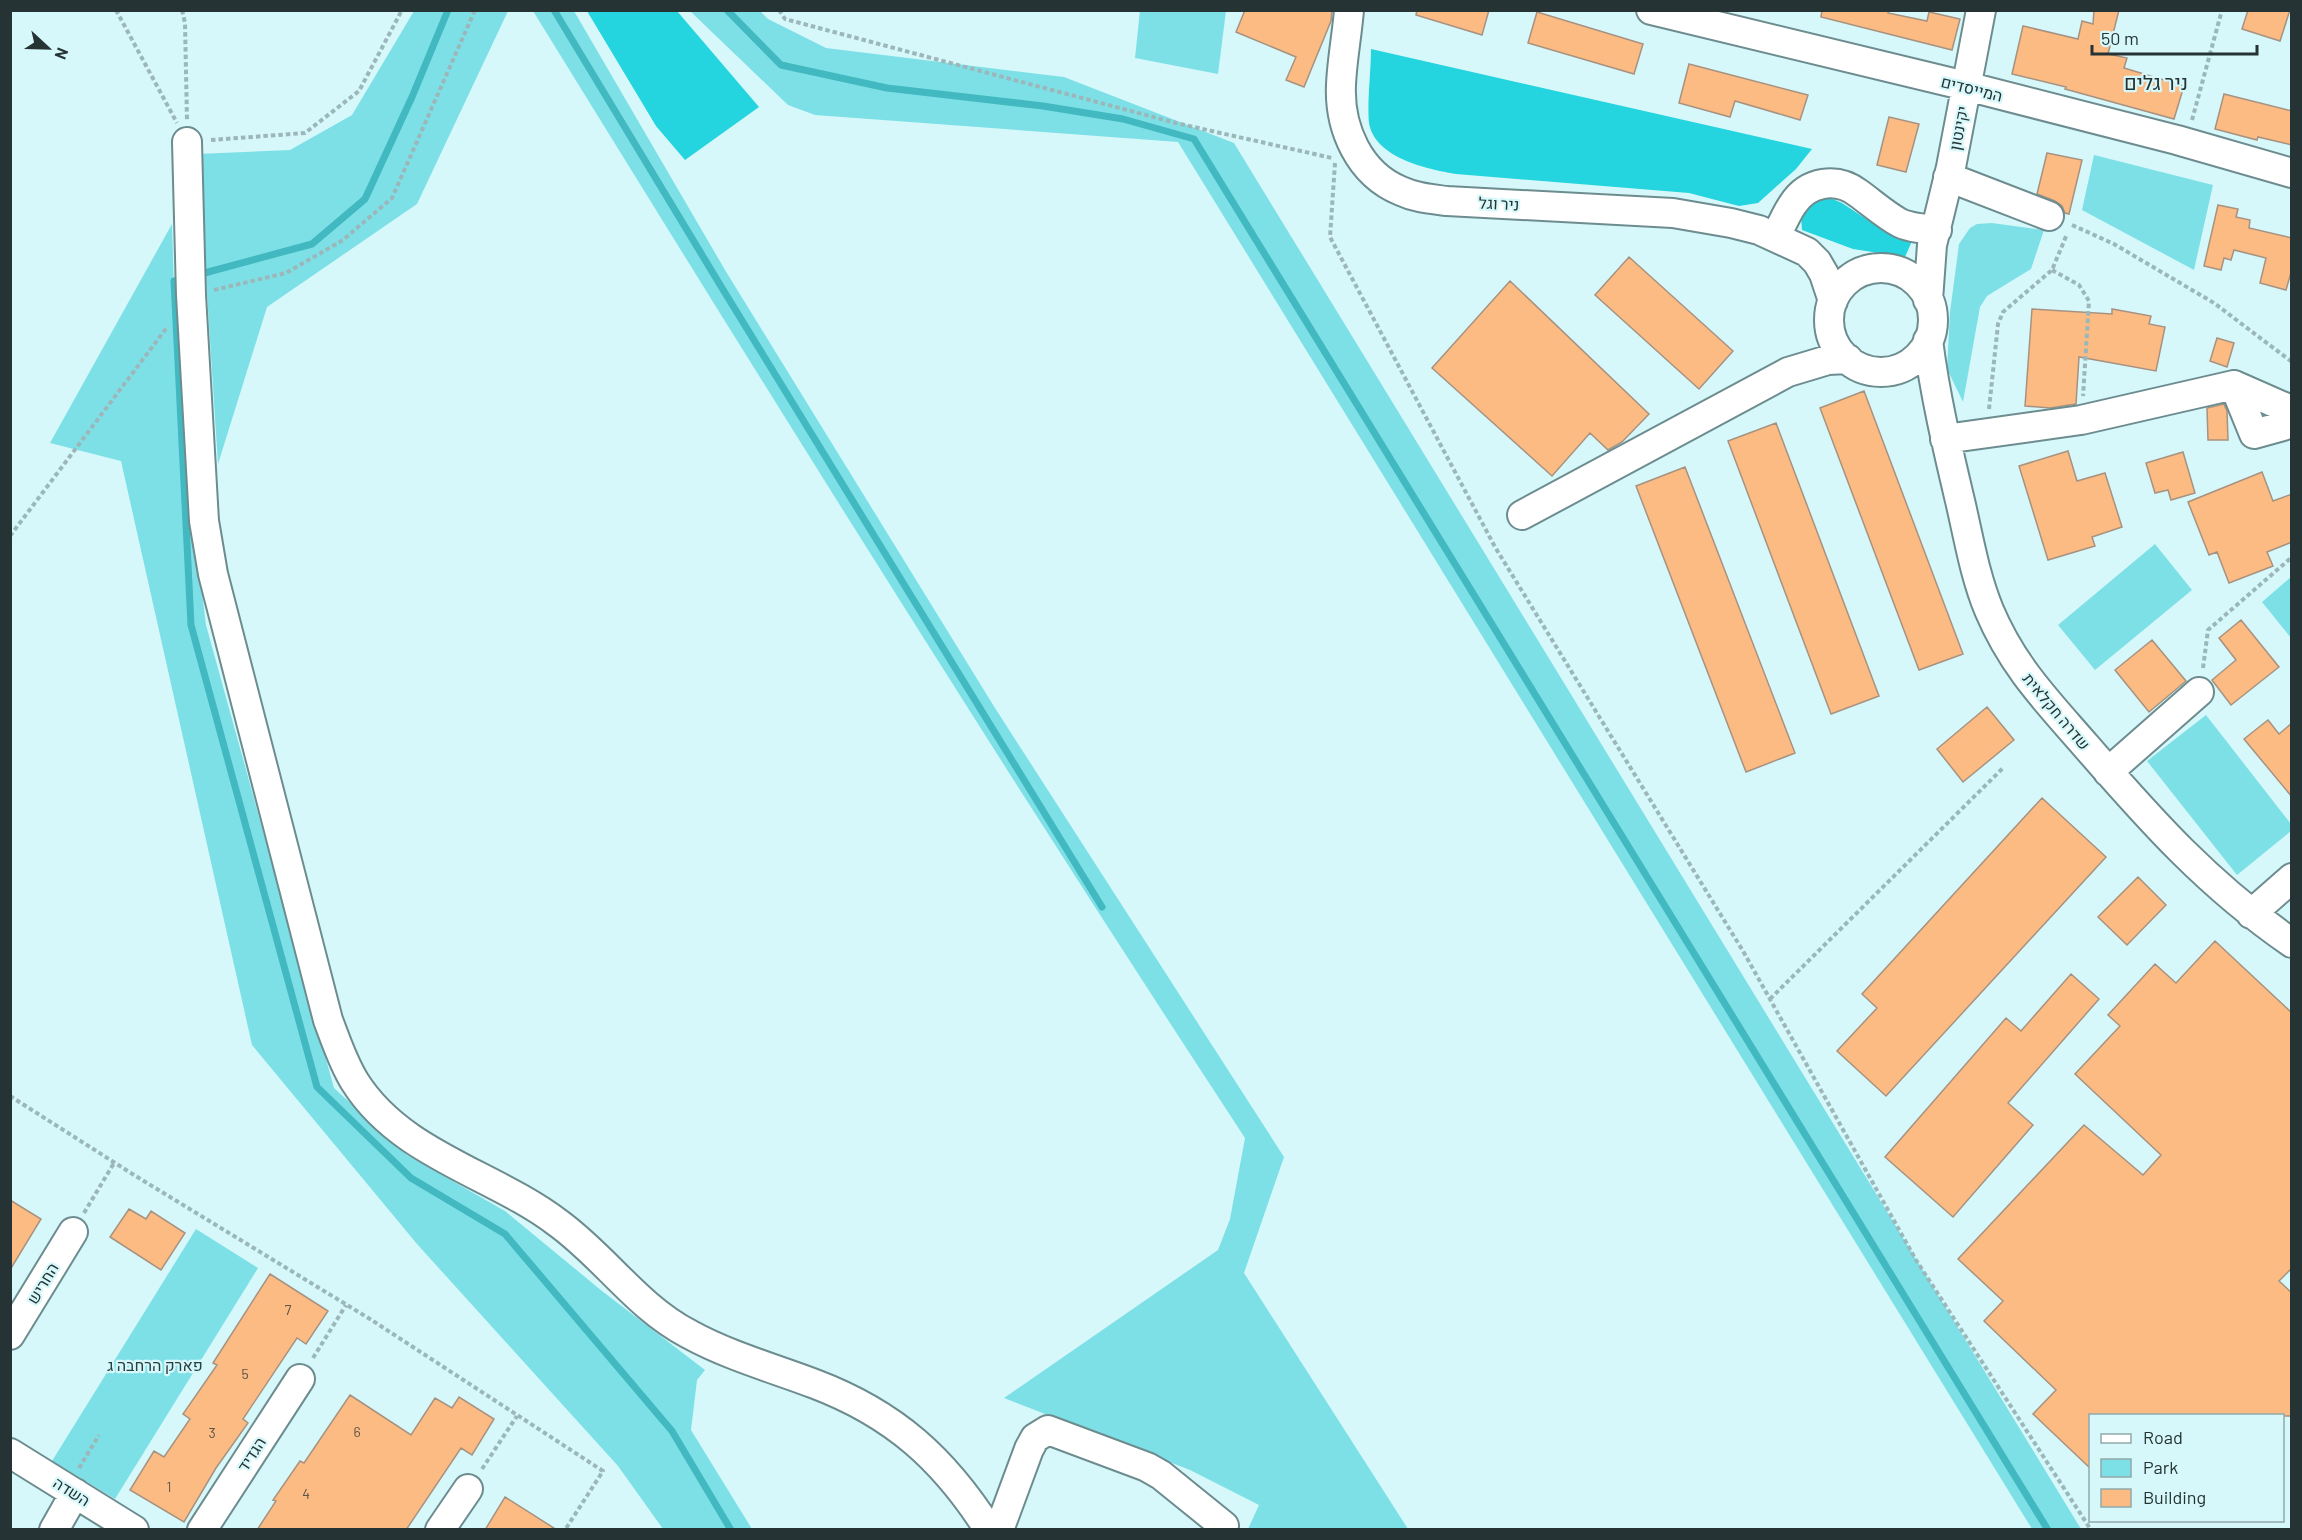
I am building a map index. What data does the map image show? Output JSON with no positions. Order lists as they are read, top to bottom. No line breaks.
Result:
{"streets":{"street":["המייסדים","יקינטון","ניר וגל","שדרה חקלאית","החריש","הגדיד","השדה"]},"crossings":[["המייסדים","יקינטון"],["יקינטון","ניר וגל"],["יקינטון","שדרה חקלאית"],["ניר וגל","שדרה חקלאית"]],"districts":["ניר גלים"],"parks":["פארק הרחבה ג"],"house_numbers":["7","5","6","3","1","4"],"legend":["Road","Park","Building"],"scale_bar":"50 m","north":"right"}
